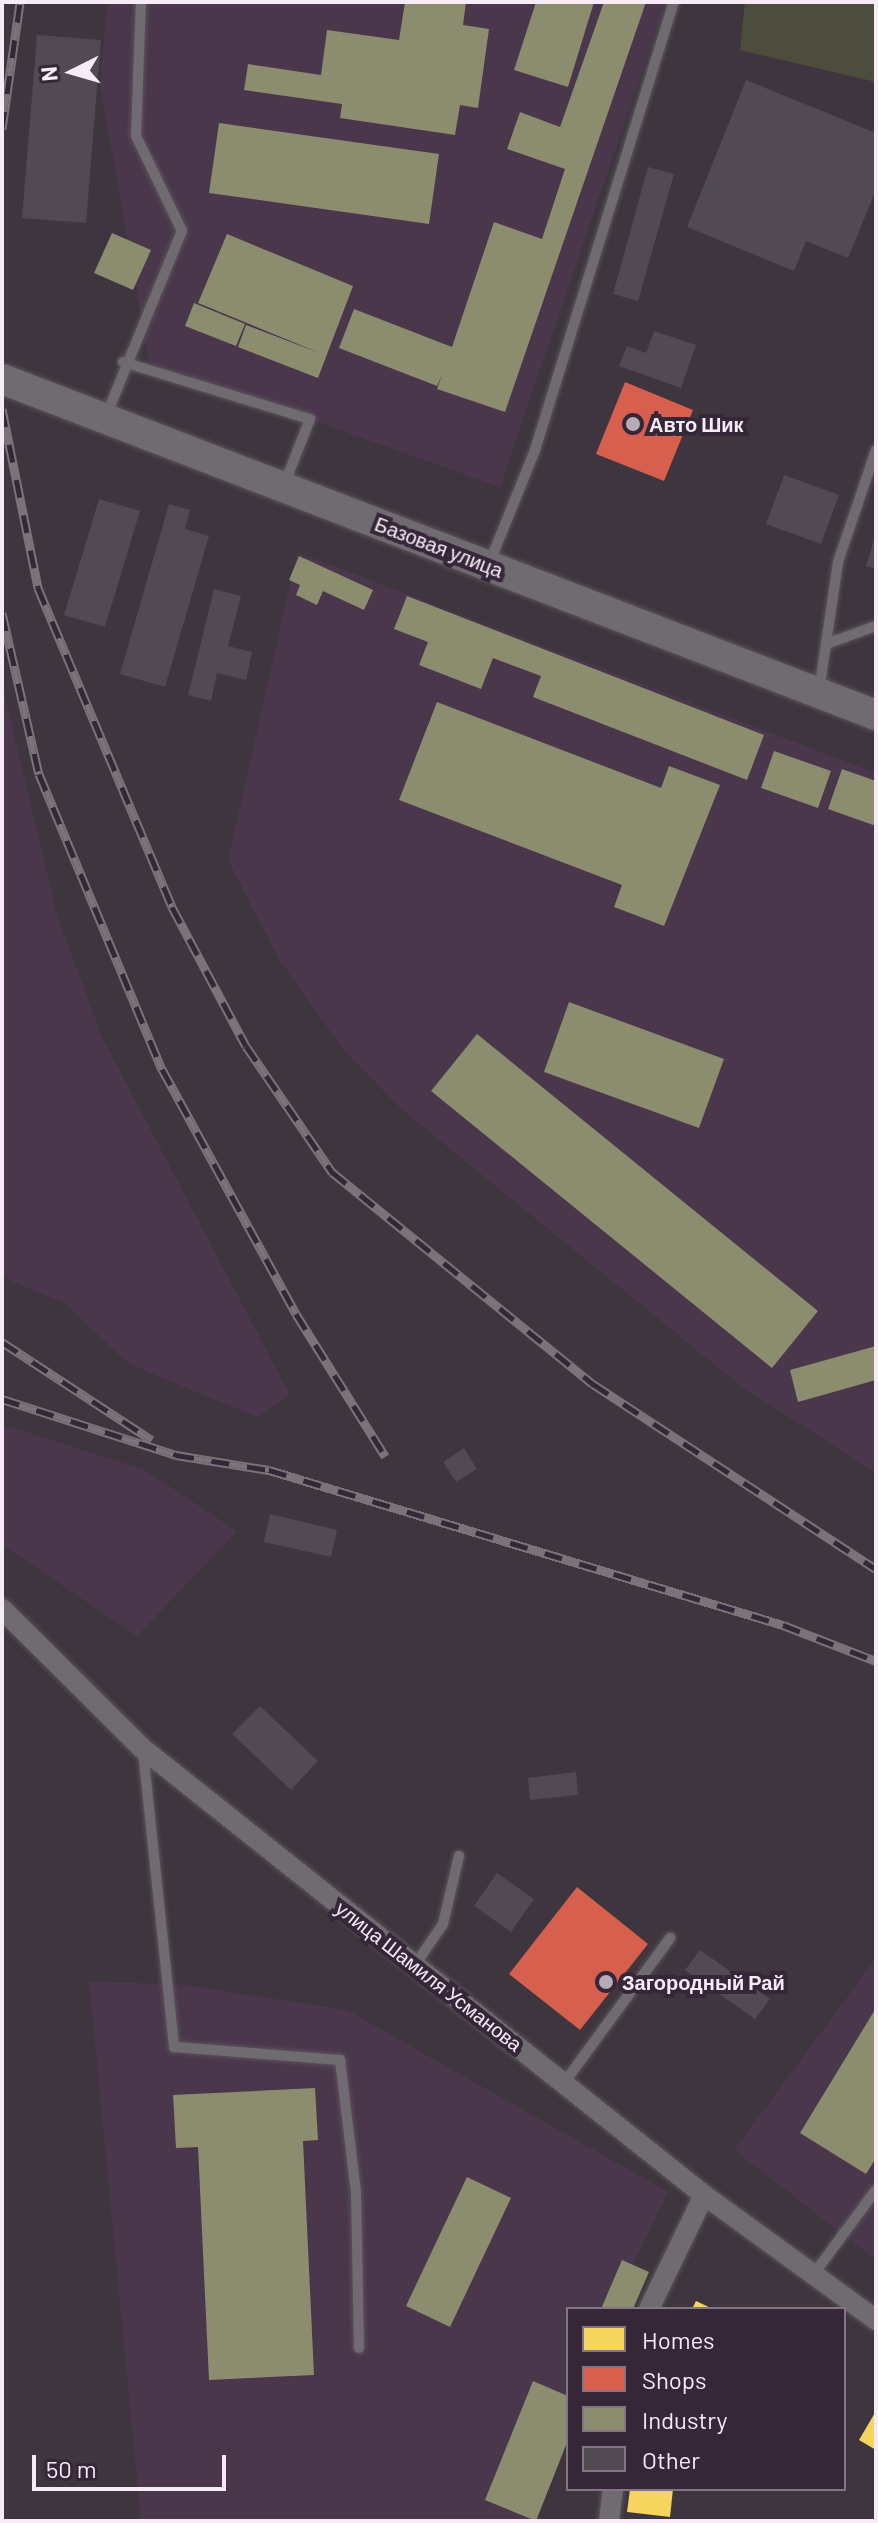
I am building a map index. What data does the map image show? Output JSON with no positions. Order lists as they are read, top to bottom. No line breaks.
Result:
{"streets":{"main road":["Базовая улица"],"street":["улица Шамиля Усманова"]},"places":["Авто Шик","Загородный Рай"],"legend":["Homes","Shops","Industry","Other"],"scale_bar":"50 m","north":"left"}
